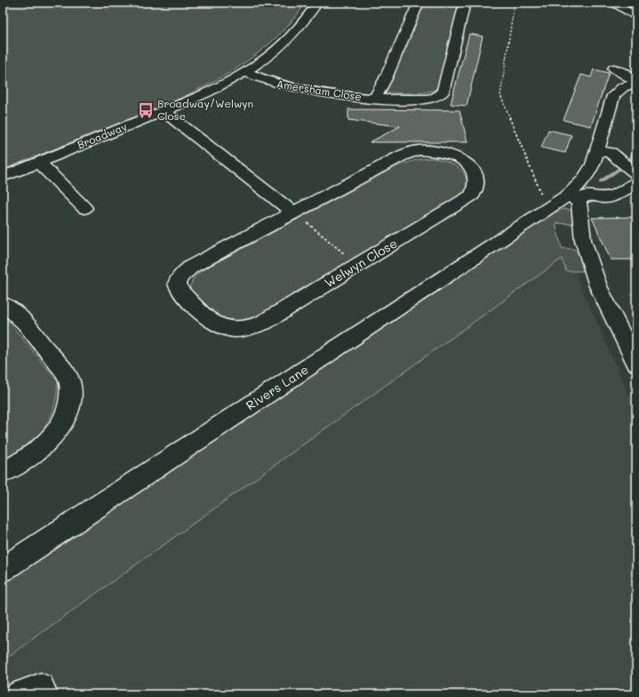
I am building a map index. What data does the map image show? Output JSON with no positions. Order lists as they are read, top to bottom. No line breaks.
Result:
{"streets":{"street":["Amersham Close","Broadway","Welwyn Close","Rivers Lane"]},"crossings":[["Amersham Close","Broadway"]],"places":{"bus stop":["Broadway/Welwyn Close"]}}
